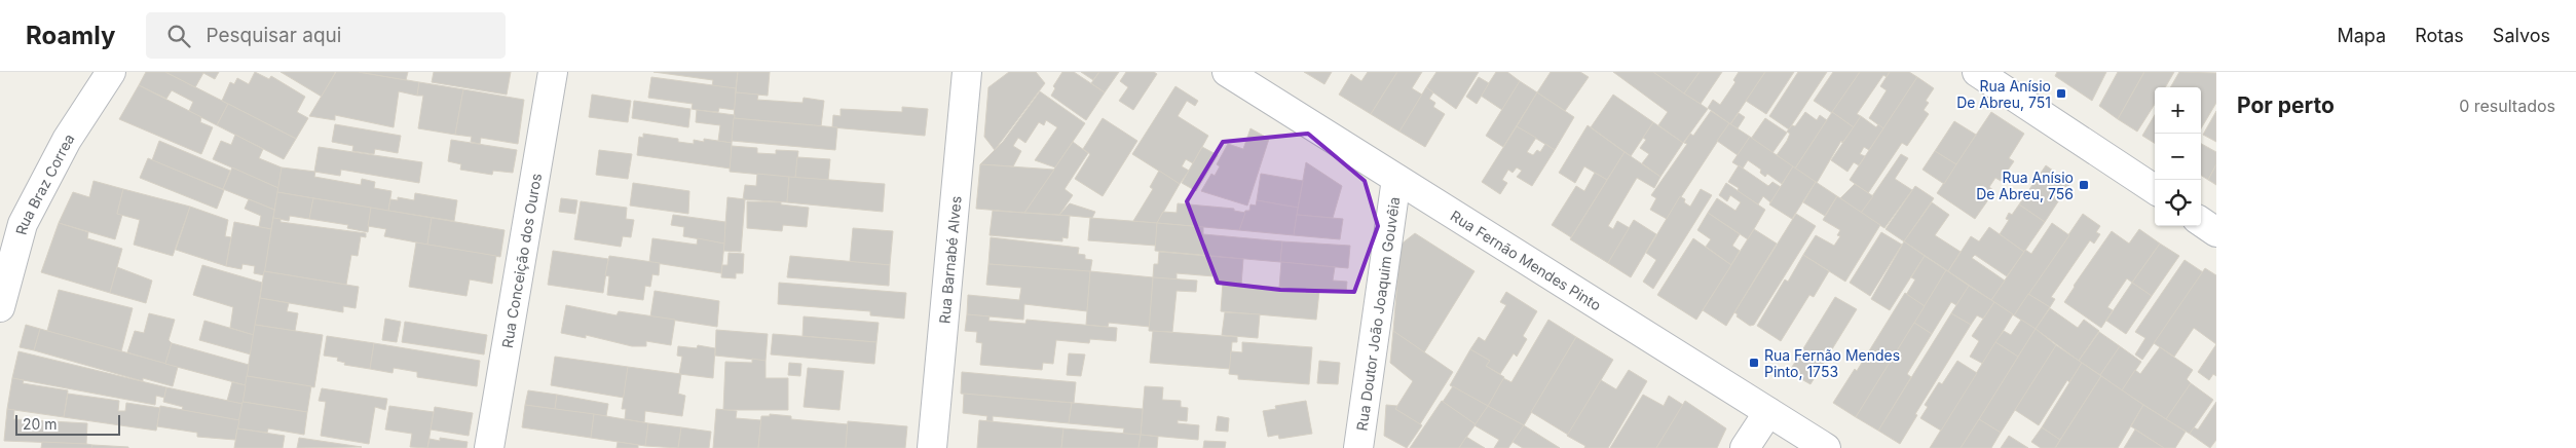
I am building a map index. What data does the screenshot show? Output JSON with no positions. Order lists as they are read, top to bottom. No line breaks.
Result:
{"streets":{"street":["Rua Braz Correa","Rua Conceição dos Ouros","Rua Barnabé Alves","Rua Fernão Mendes Pinto","Rua Doutor João Joaquim Gouvêia"]},"crossings":[["Rua Fernão Mendes Pinto","Rua Doutor João Joaquim Gouvêia"]],"places":{"transit":["Rua Anísio De Abreu, 751","Rua Anísio De Abreu, 756","Rua Fernão Mendes Pinto, 1753"]},"scale_bar":"20 m","page":{"header":"Roamly","search":"Pesquisar aqui","nav":["Mapa","Rotas","Salvos"],"heading":["Por perto","0 resultados"],"map_buttons":["+","−"],"scale":"20 m"}}
